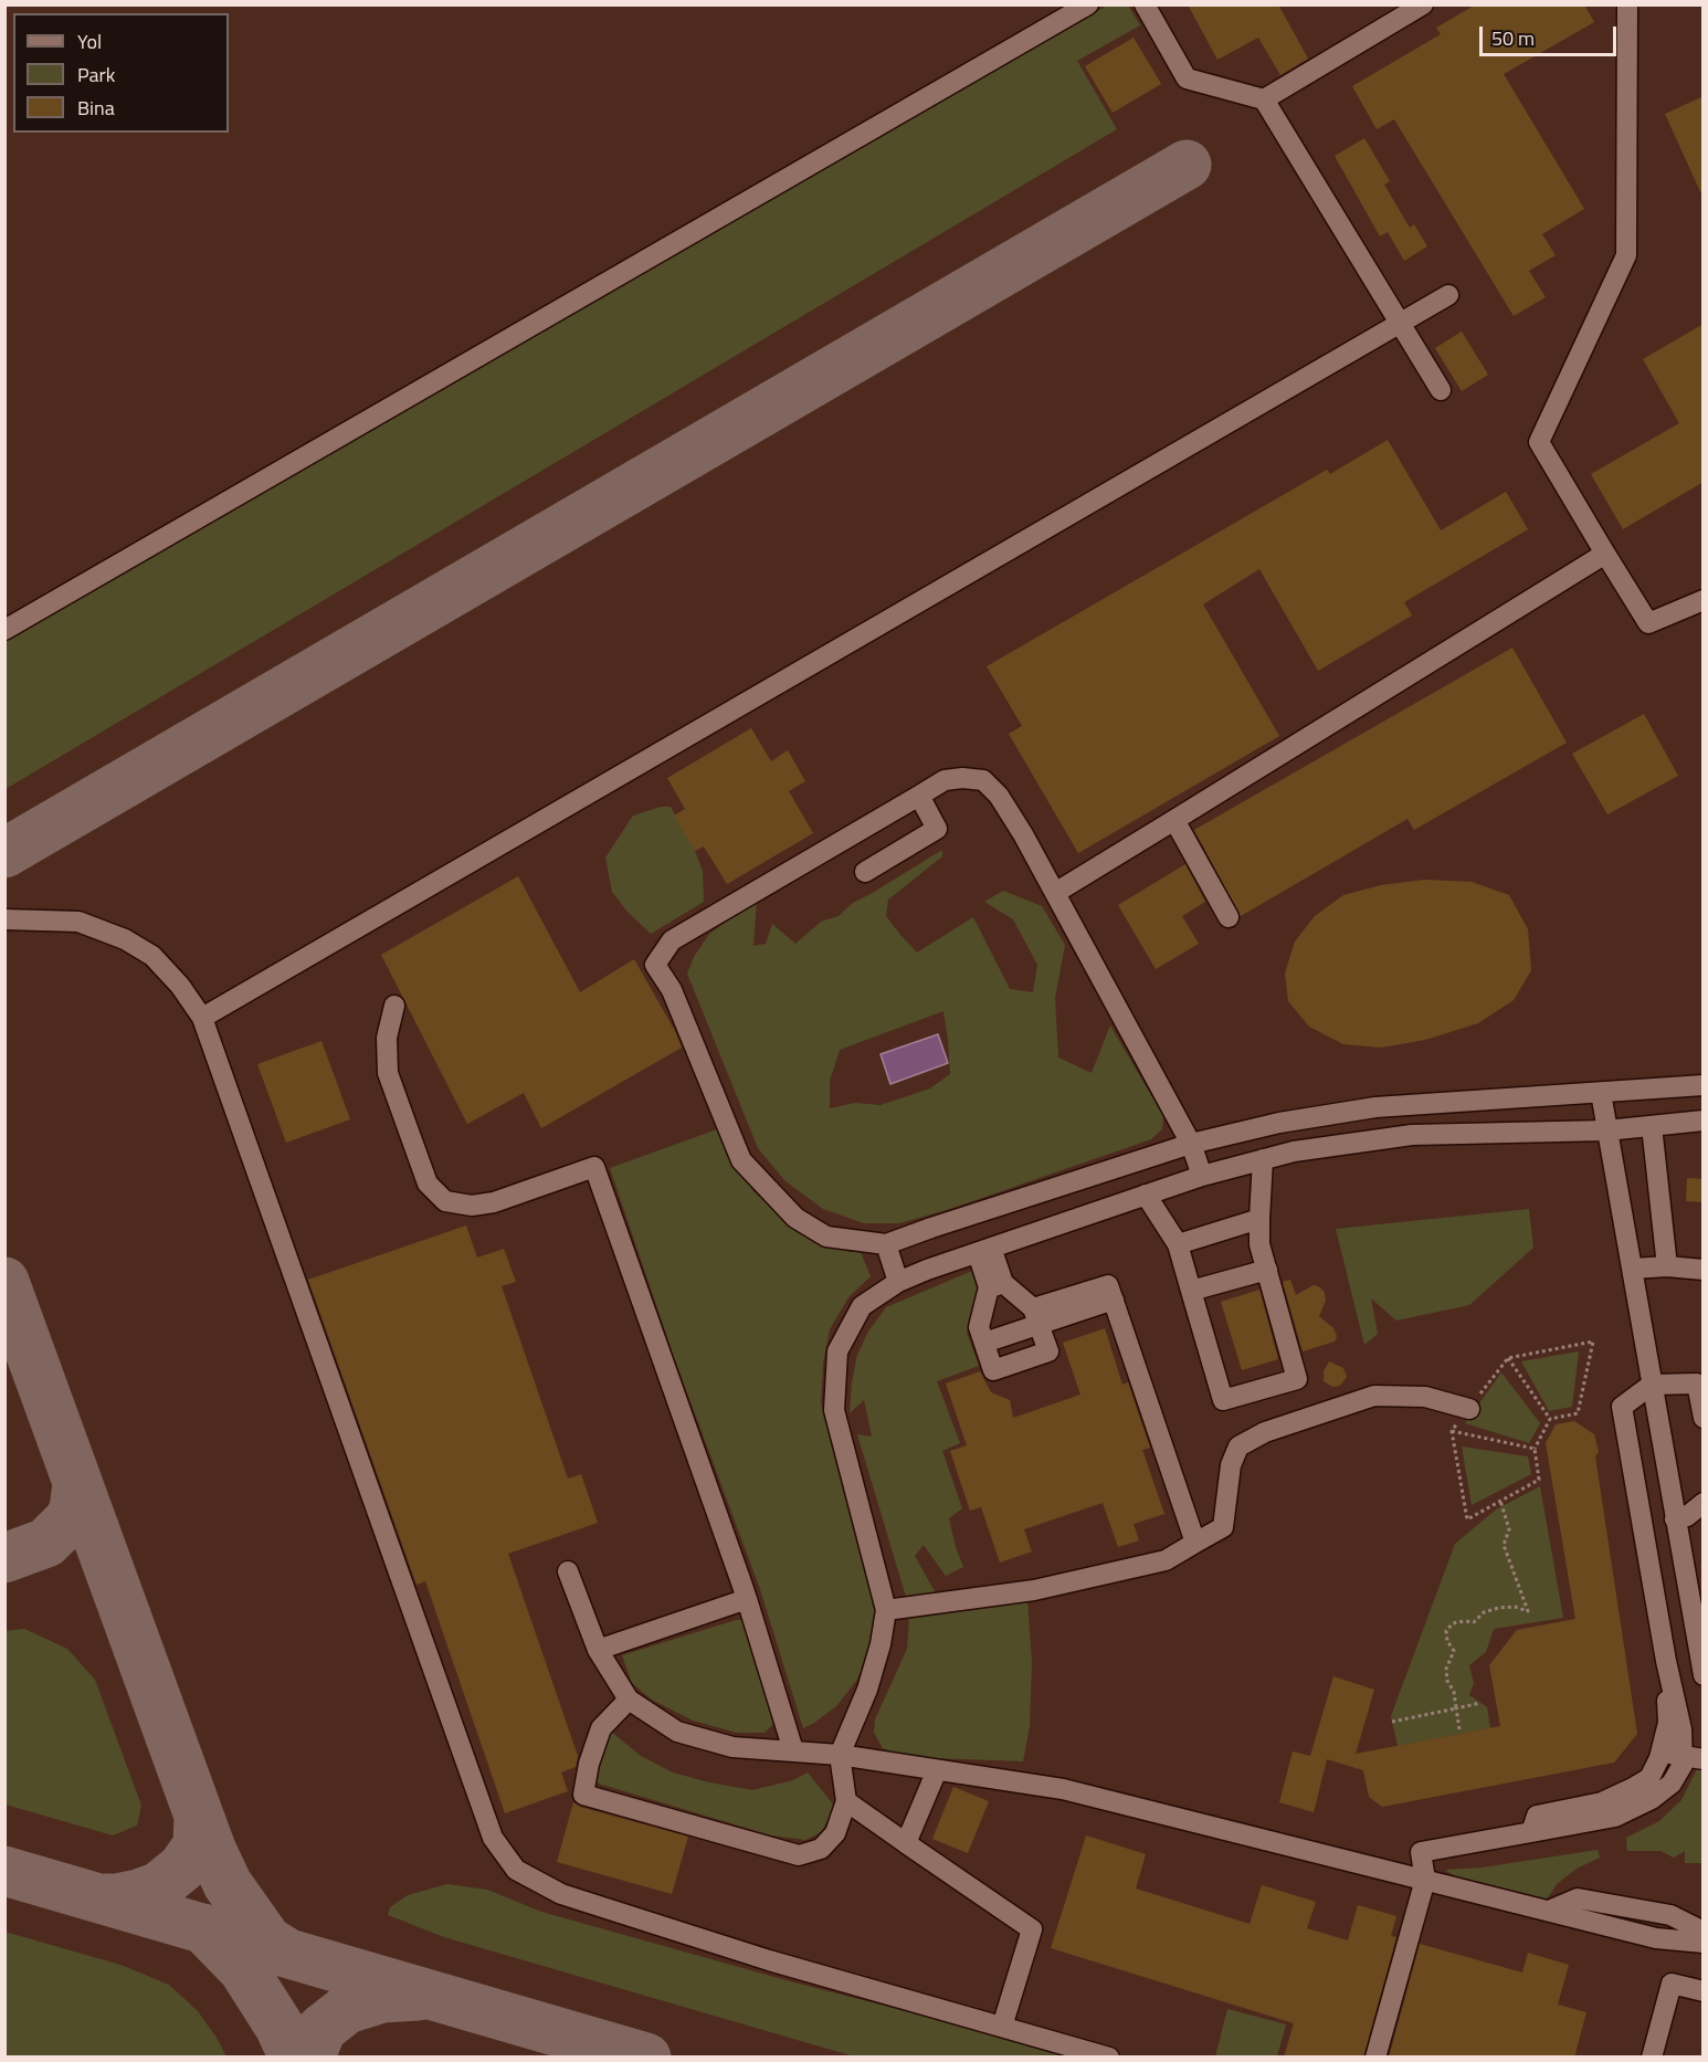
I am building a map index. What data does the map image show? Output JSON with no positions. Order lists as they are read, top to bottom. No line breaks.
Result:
{"legend":["Yol","Park","Bina"],"scale_bar":"50 m"}
